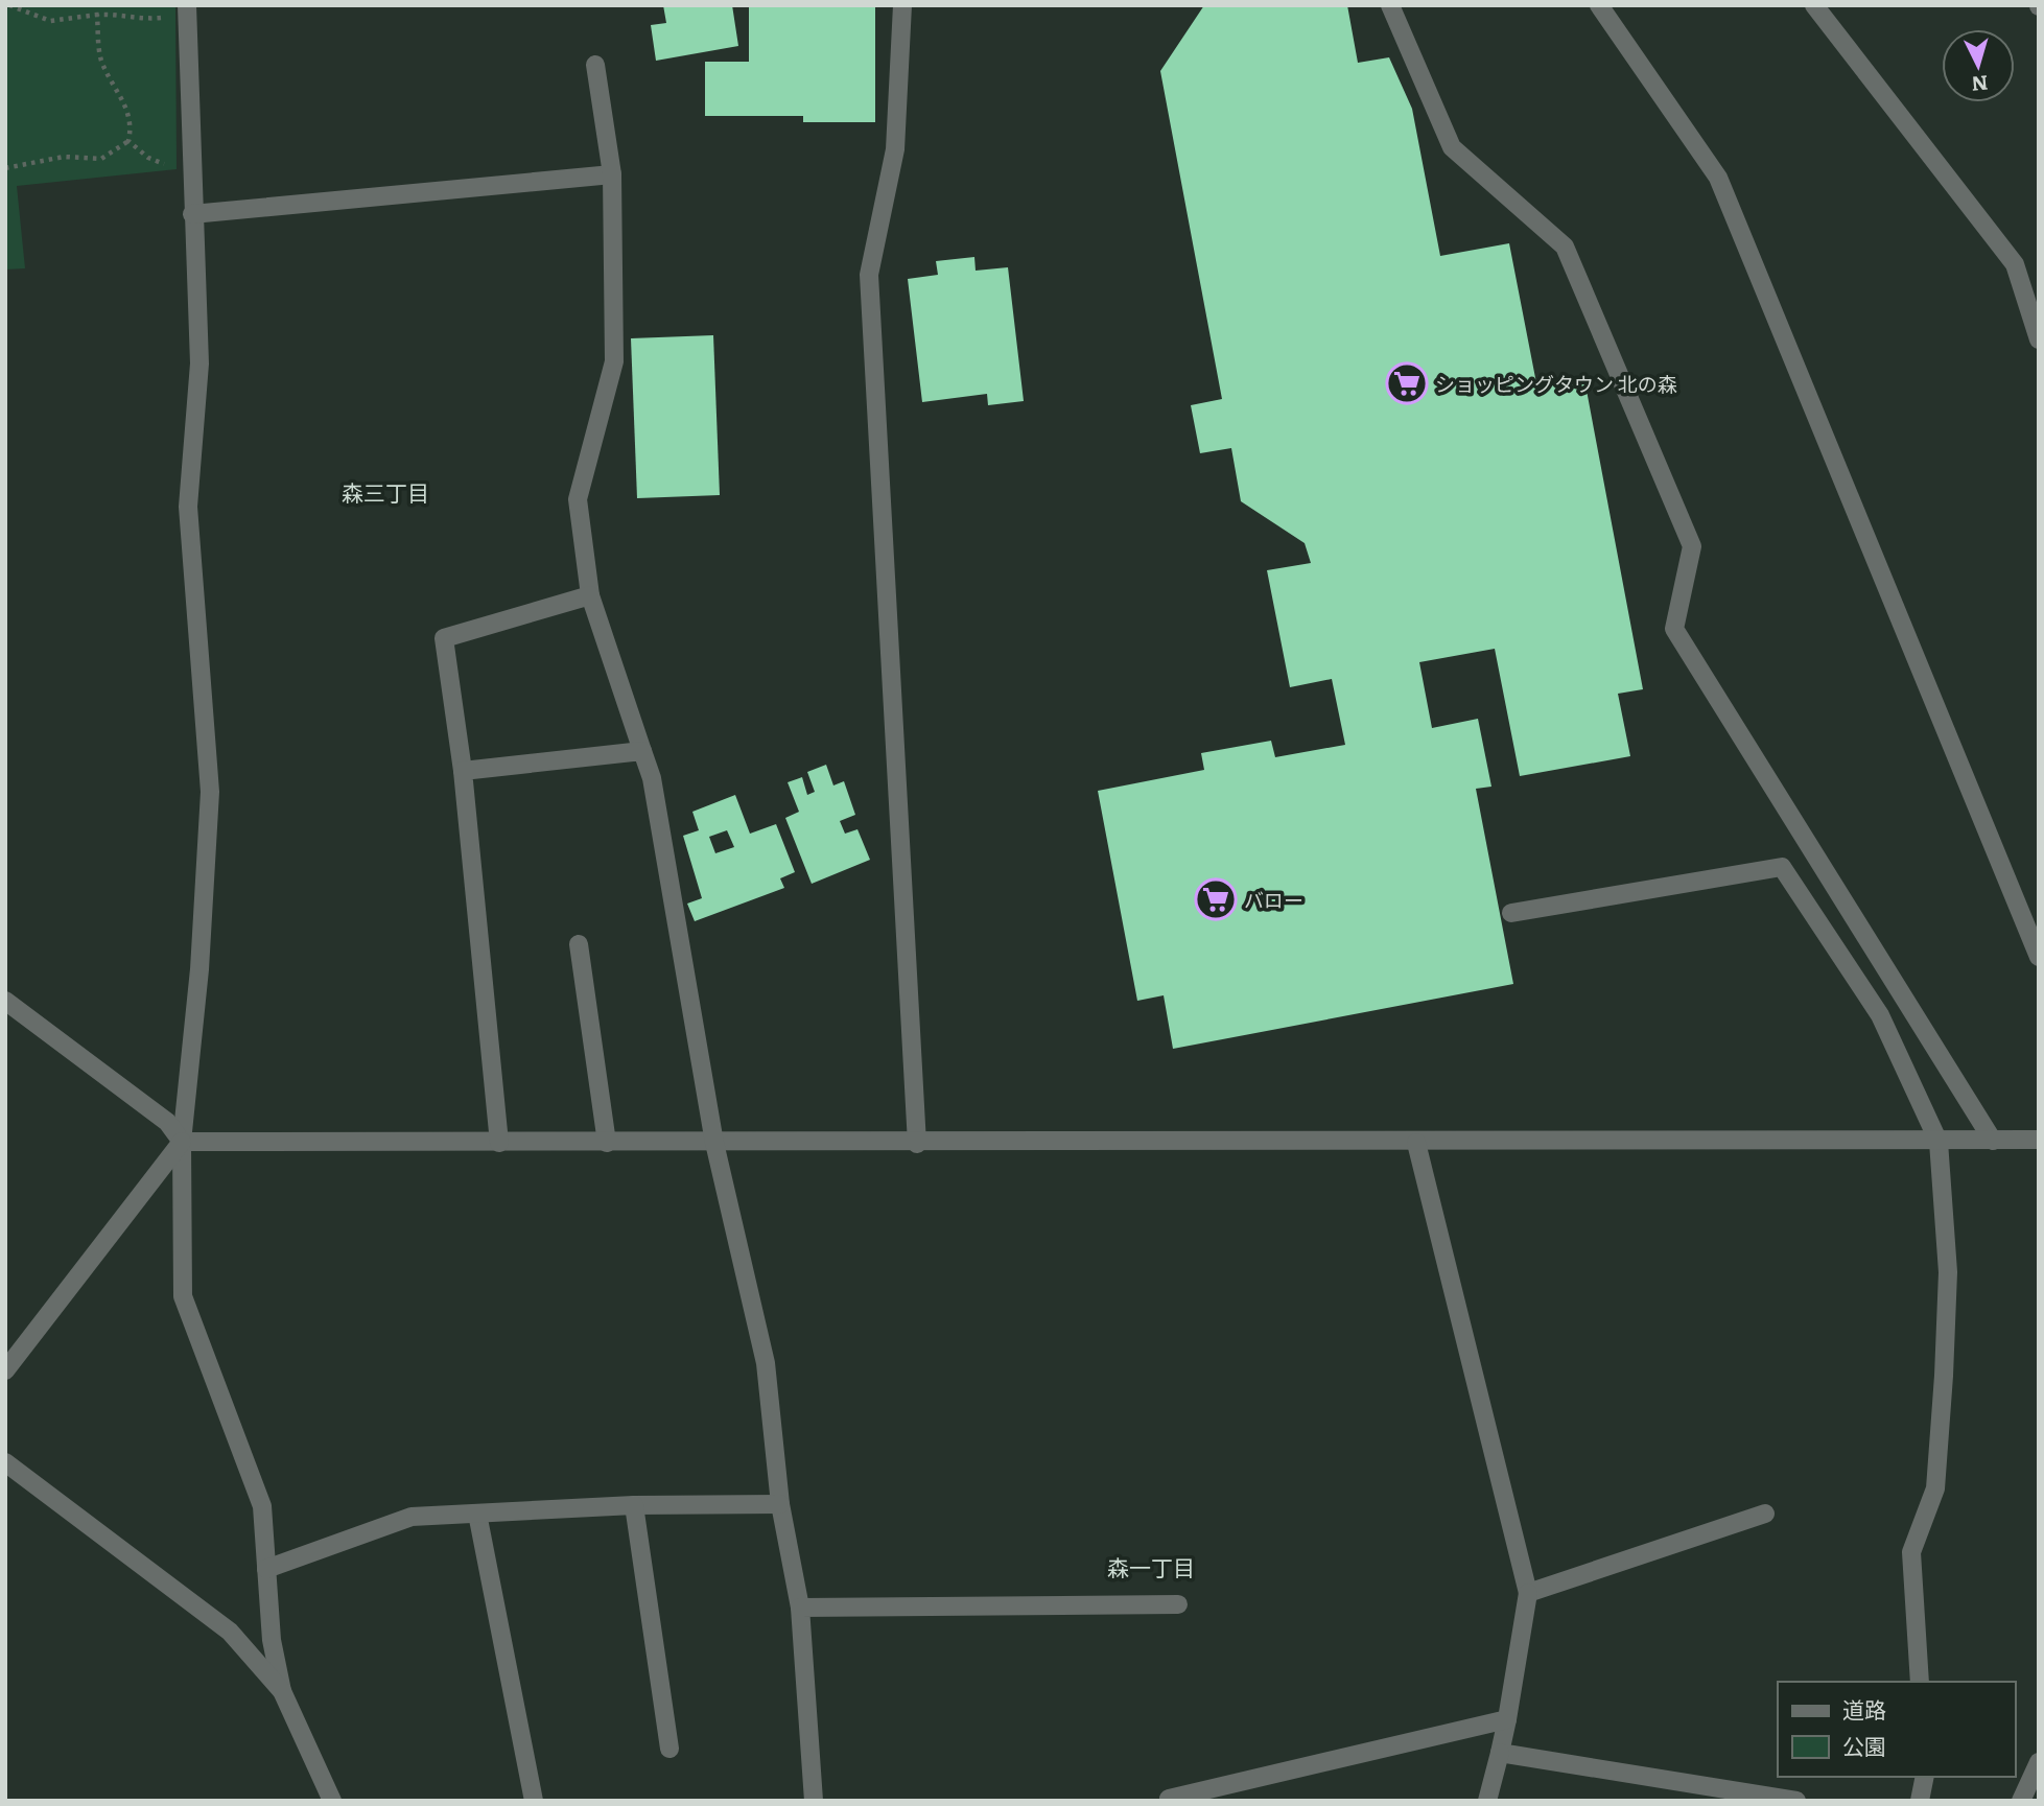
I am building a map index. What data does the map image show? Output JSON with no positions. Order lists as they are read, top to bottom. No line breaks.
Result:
{"districts":["森三丁目","森一丁目"],"places":{"supermarket":["ショッピングタウン 北の森","バロー"]},"legend":["道路","公園"],"north":"bottom"}
